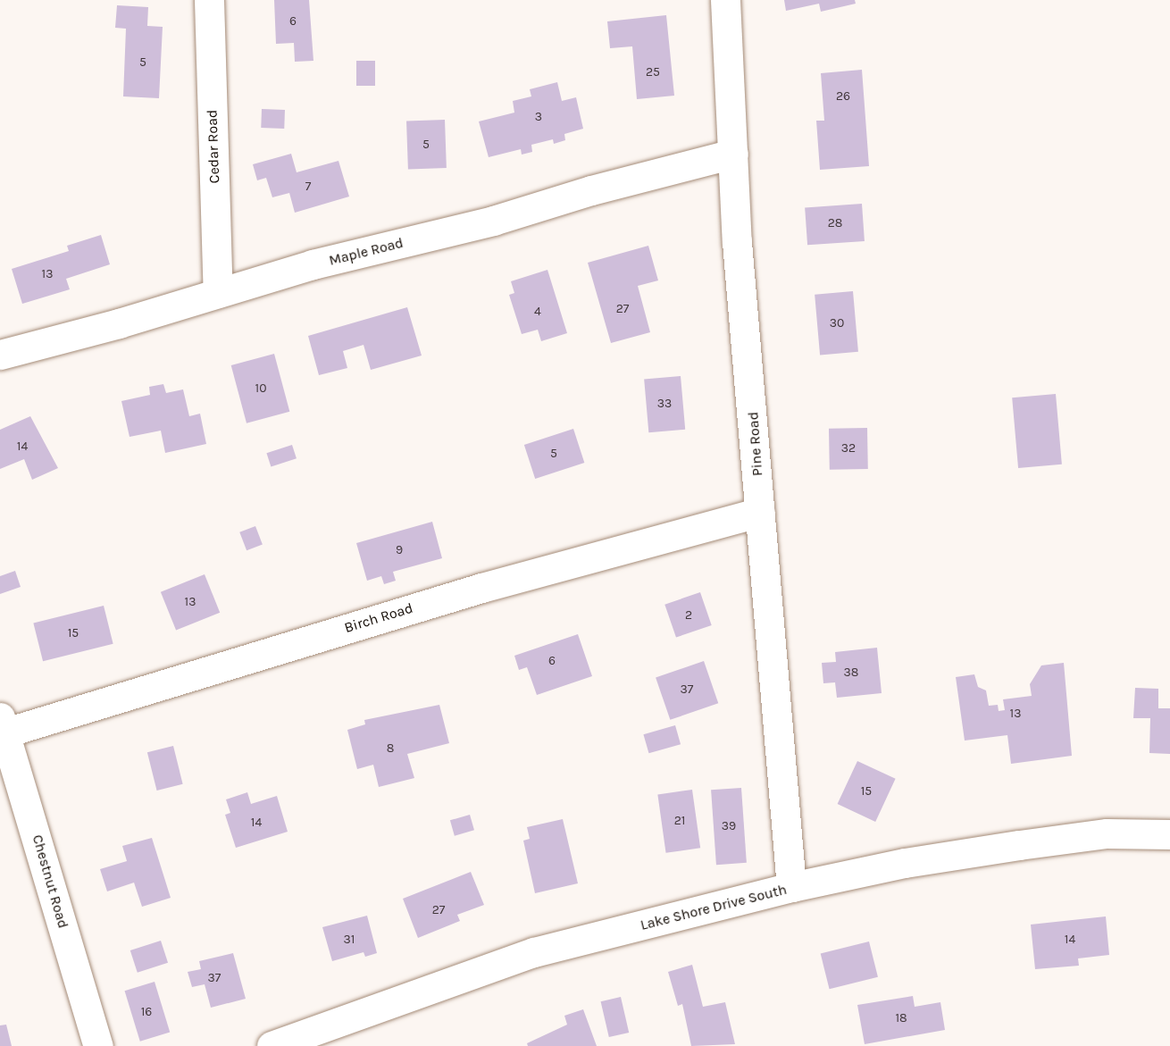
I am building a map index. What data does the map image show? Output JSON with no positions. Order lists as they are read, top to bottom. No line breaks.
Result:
{"streets":{"street":["Cedar Road","Maple Road","Pine Road","Birch Road","Chestnut Road","Lake Shore Drive South"]},"crossings":[["Cedar Road","Maple Road"],["Maple Road","Pine Road"],["Pine Road","Birch Road"],["Pine Road","Lake Shore Drive South"],["Birch Road","Chestnut Road"]],"house_numbers":["6","5","25","26","3","5","7","28","13","27","4","30","10","33","14","32","5","9","13","2","15","6","38","37","13","8","15","21","14","39","27","31","14","37","16","18"]}
